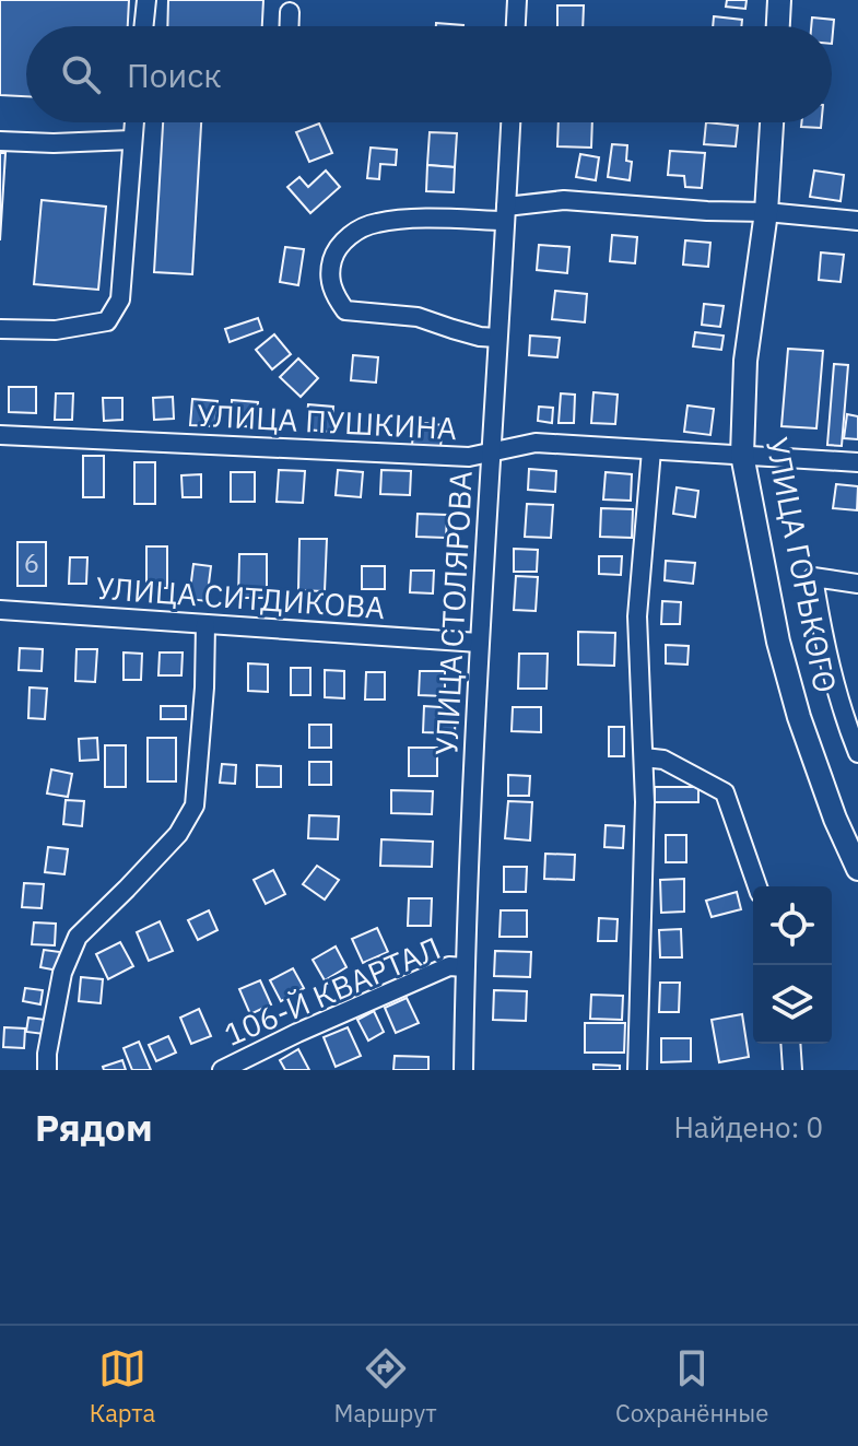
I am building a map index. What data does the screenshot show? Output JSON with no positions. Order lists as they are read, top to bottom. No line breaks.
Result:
{"streets":{"main road":["УЛИЦА ГОРЬКОГО"],"street":["УЛИЦА ПУШКИНА","УЛИЦА СИТДИКОВА","УЛИЦА СТОЛЯРОВА","106-Й КВАРТАЛ"]},"crossings":[["УЛИЦА ПУШКИНА","УЛИЦА ГОРЬКОГО"],["УЛИЦА ПУШКИНА","УЛИЦА СТОЛЯРОВА"],["УЛИЦА СИТДИКОВА","УЛИЦА СТОЛЯРОВА"],["УЛИЦА СТОЛЯРОВА","106-Й КВАРТАЛ"]],"house_numbers":["6"],"page":{"search":"Поиск","heading":["Рядом","Найдено: 0"],"nav":["Карта","Маршрут","Сохранённые"]}}
